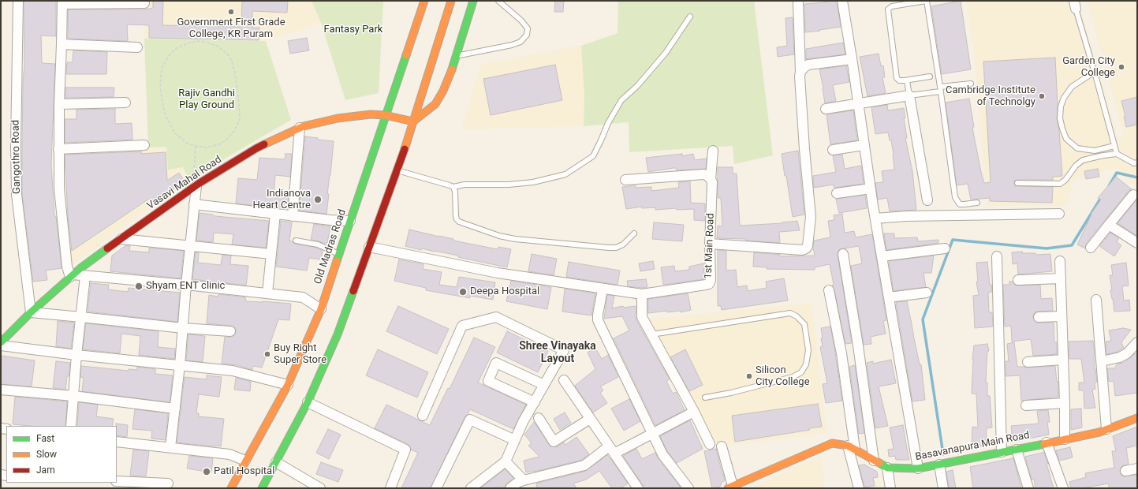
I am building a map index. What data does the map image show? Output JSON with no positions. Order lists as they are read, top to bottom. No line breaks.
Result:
{"streets":{"main road":["Vasavi Mahal Road","Old Madras Road","Basavanapura Main Road"],"street":["Gangothro Road","1st Main Road"]},"crossings":[["Gangothro Road","Vasavi Mahal Road"],["Vasavi Mahal Road","Old Madras Road"]],"districts":["Shree Vinayaka Layout"],"parks":["Fantasy Park","Rajiv Gandhi Play Ground"],"places":["Government First Grade College, KR Puram","Garden City College","Cambridge Institute of Technolgy","Indianova Heart Centre","Shyam ENT clinic","Deepa Hospital","Buy Right Super Store","Silicon City College","Patil Hospital"],"legend":["Fast","Slow","Jam"]}
